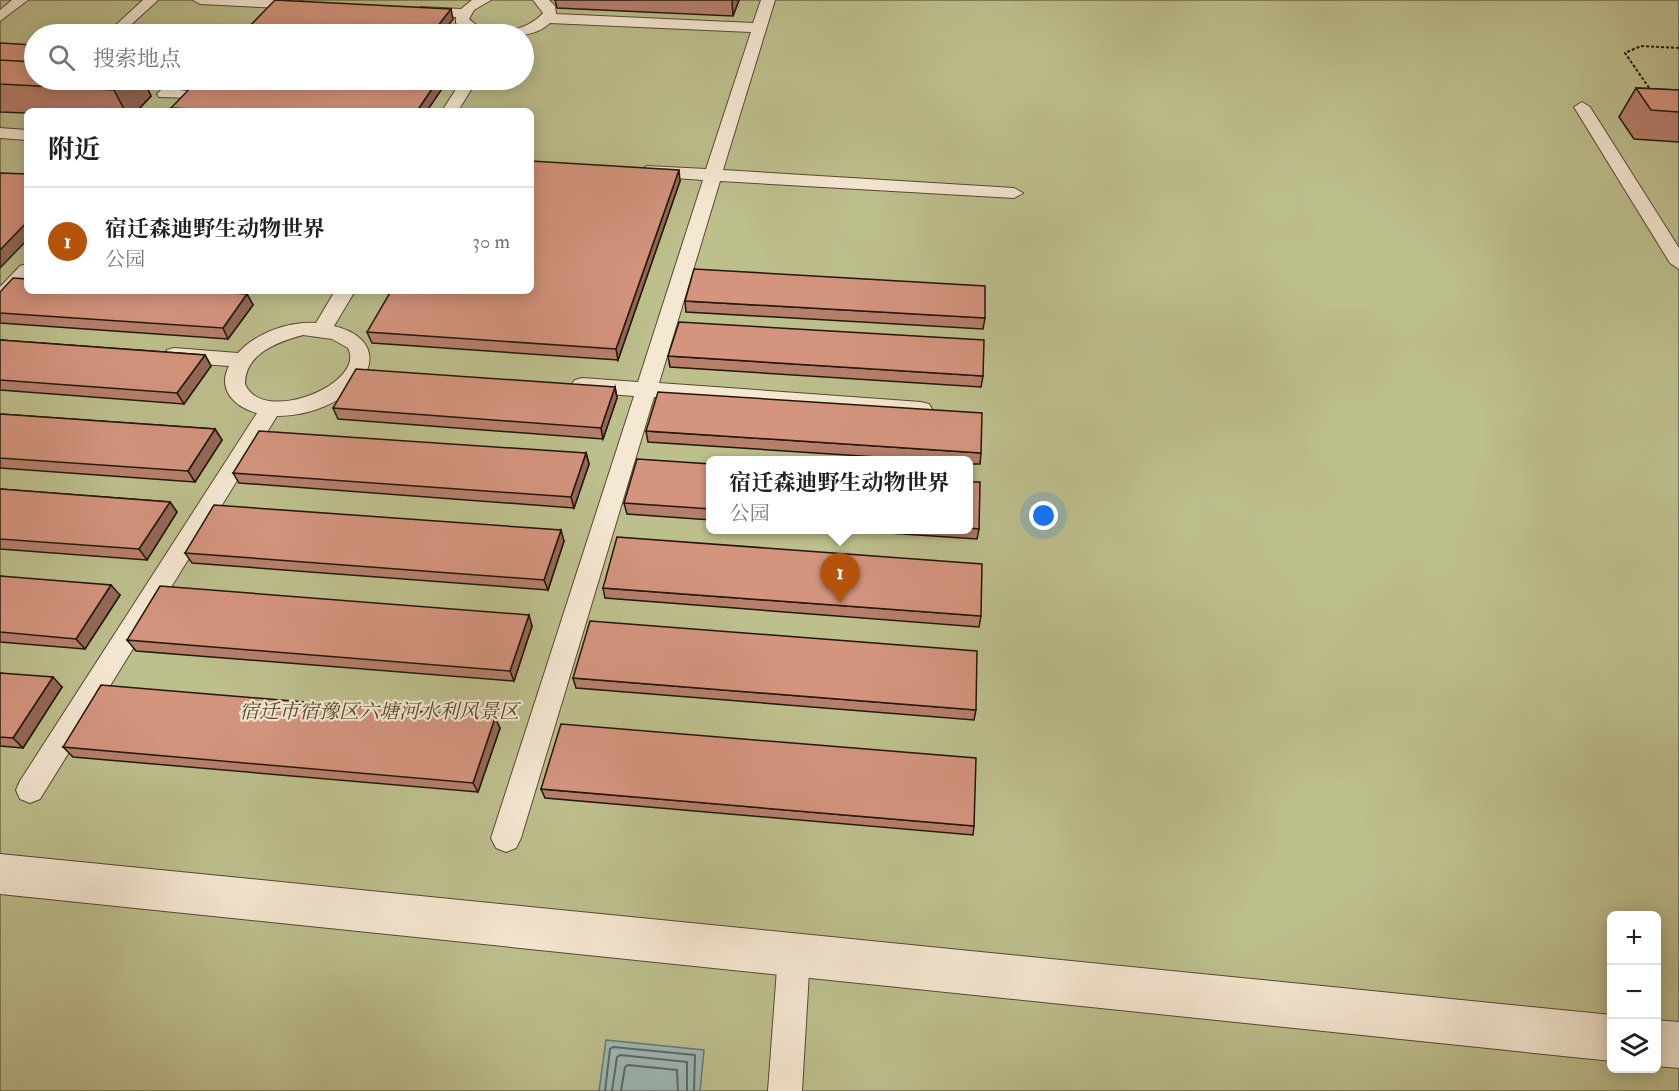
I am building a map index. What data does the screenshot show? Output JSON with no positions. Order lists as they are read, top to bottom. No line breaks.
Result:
{"parks":["宿迁市宿豫区六塘河水利风景区"],"page":{"search":"搜索地点","heading":"附近","list":[{"mark":"1","name":"宿迁森迪野生动物世界","note":"公园","value":"30 m"}],"popup":["宿迁森迪野生动物世界","公园"],"pins":"1","map_buttons":["+","−"]}}
